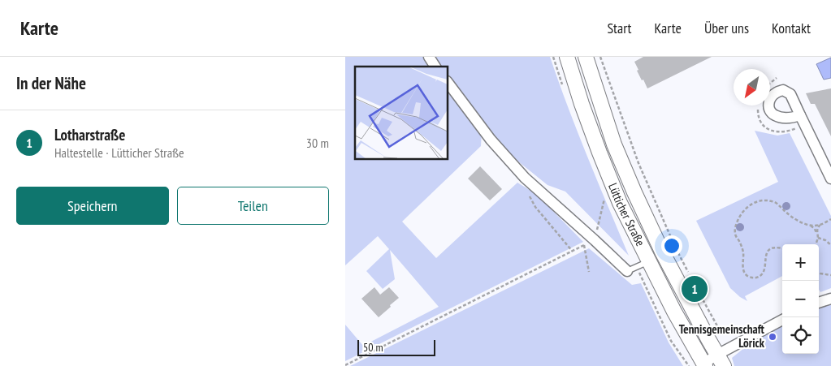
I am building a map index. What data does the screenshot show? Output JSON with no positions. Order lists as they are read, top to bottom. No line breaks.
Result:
{"streets":{"main road":["Lütticher Straße"]},"places":["Tennisgemeinschaft Lörick"],"scale_bar":"50 m","north":"bottom left","page":{"header":"Karte","nav":["Start","Karte","Über uns","Kontakt"],"heading":"In der Nähe","list":[{"mark":"1","name":"Lotharstraße","note":"Haltestelle · Lütticher Straße","value":"30 m"}],"buttons":["Speichern","Teilen"],"map_buttons":["+","−"],"pins":"1","scale":"50 m"}}
